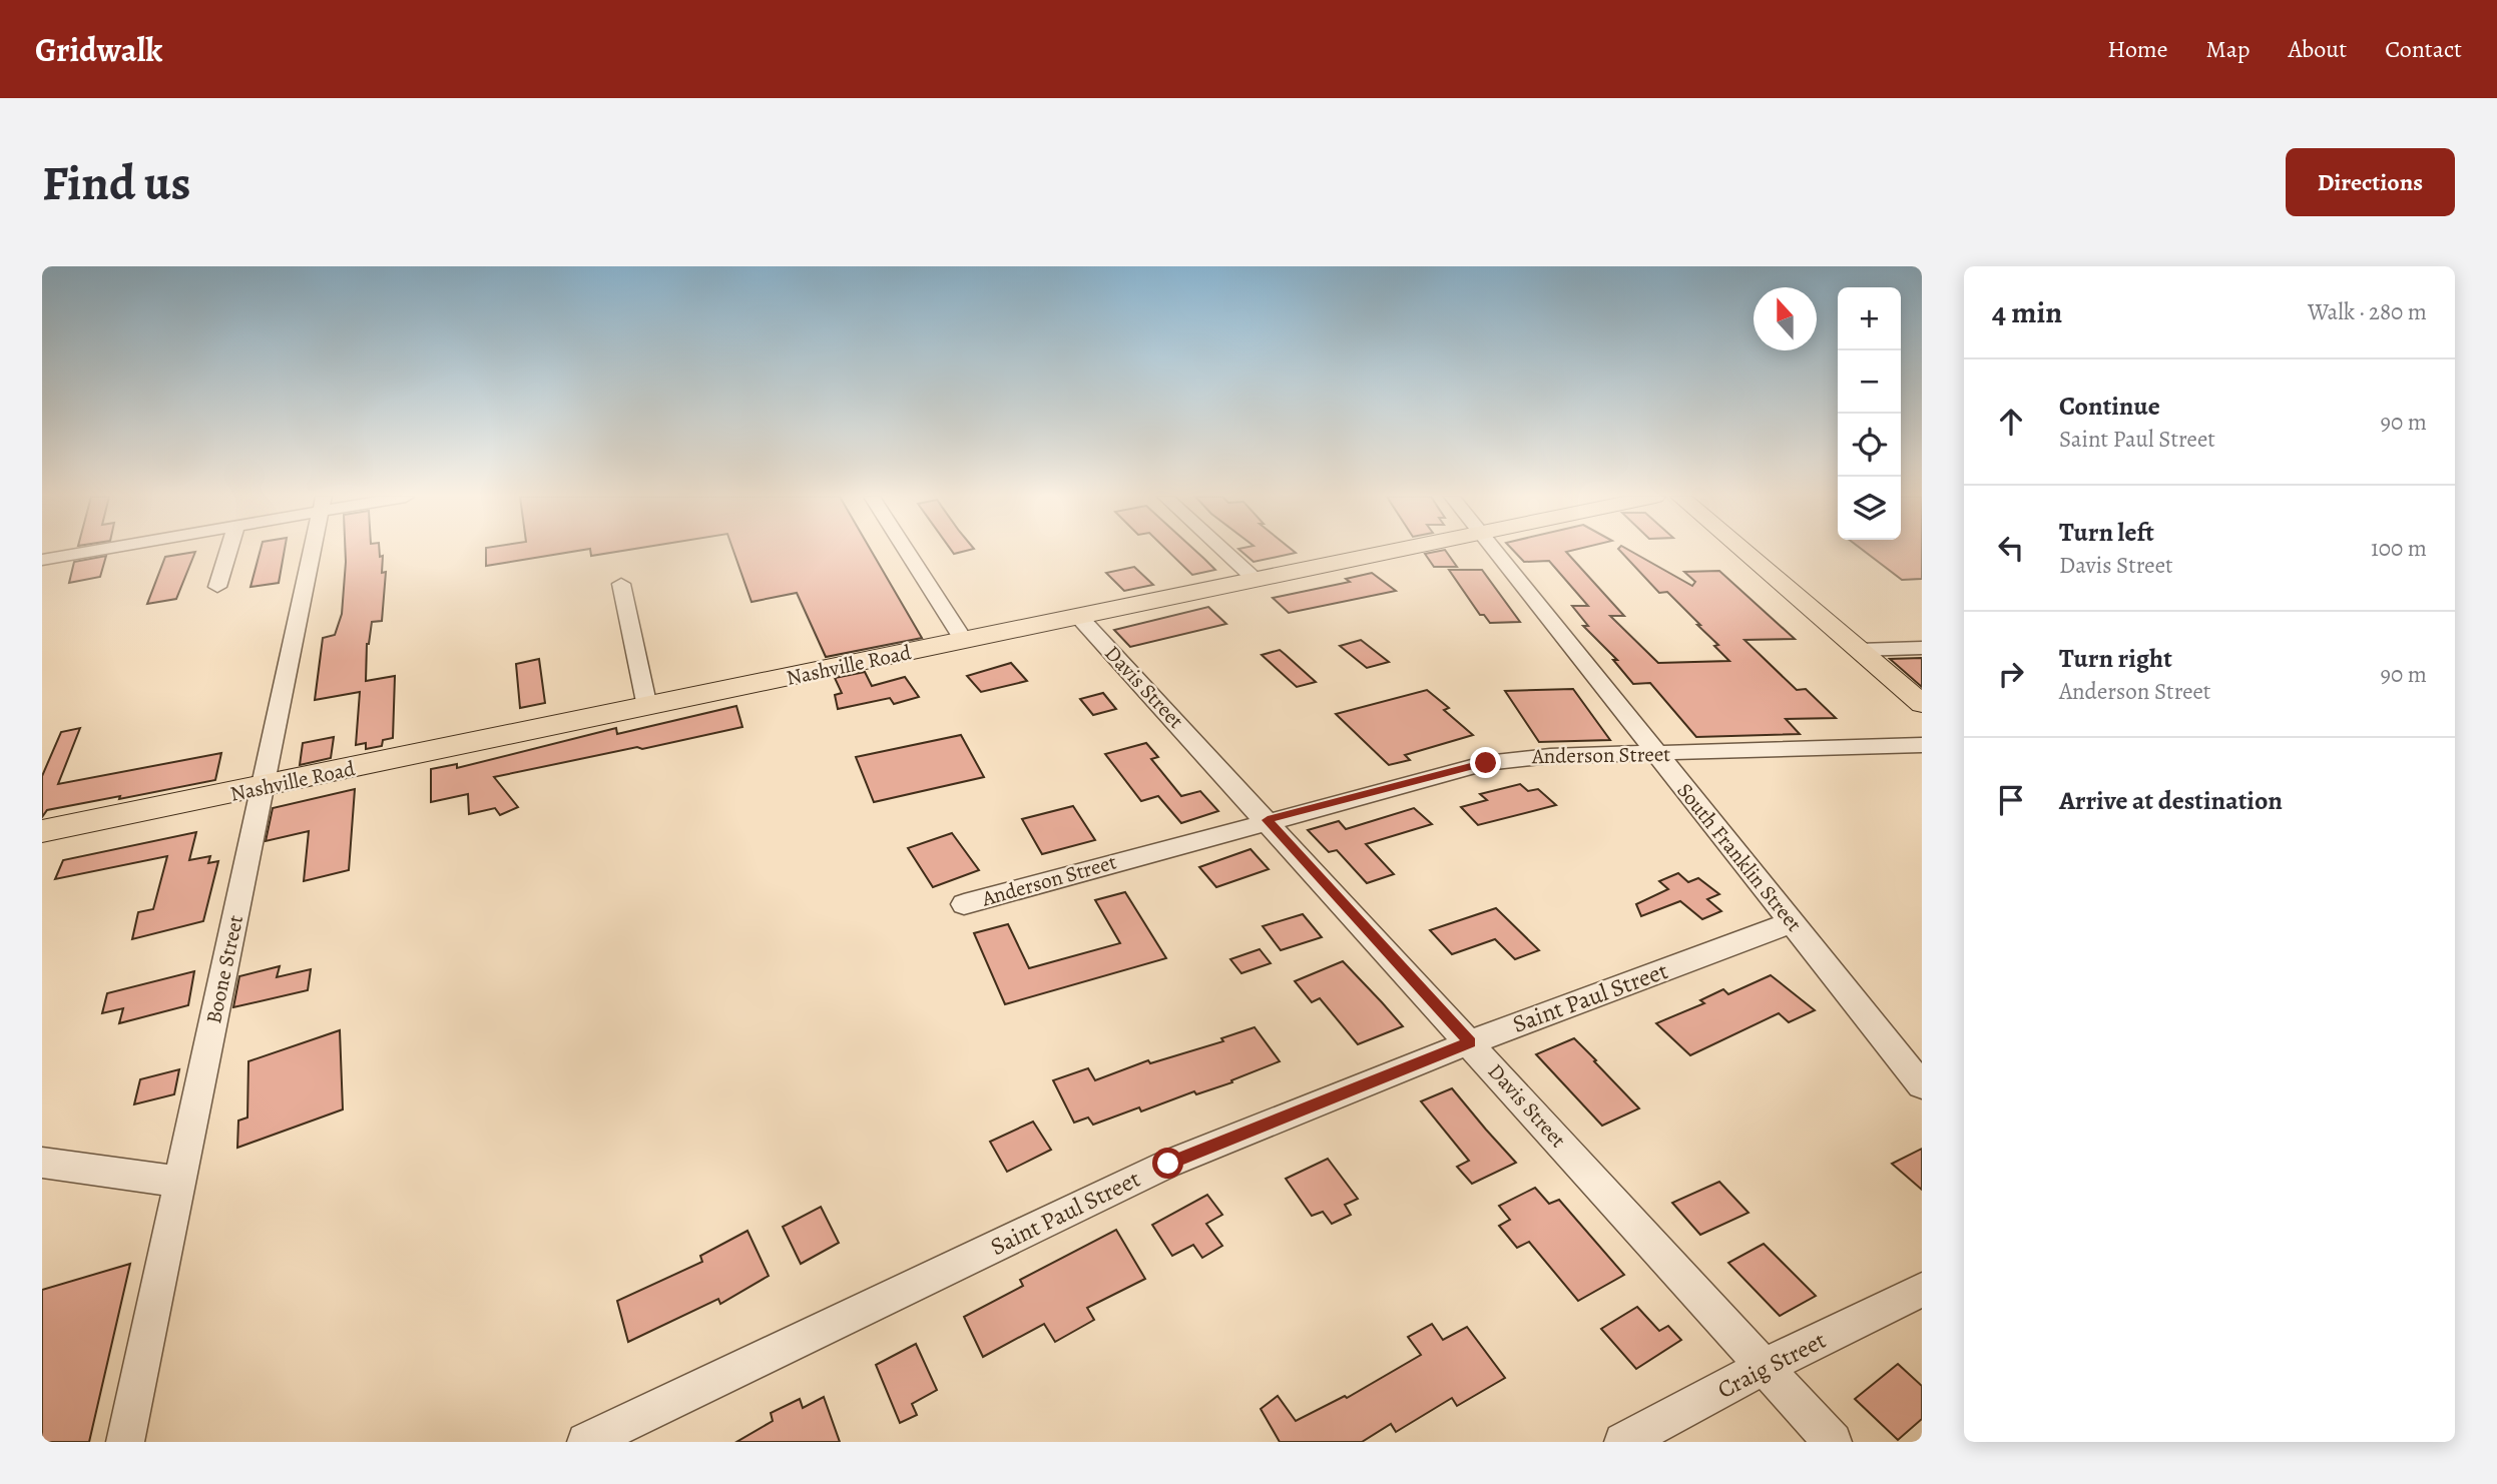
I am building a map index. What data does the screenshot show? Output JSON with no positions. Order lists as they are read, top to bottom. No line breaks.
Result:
{"streets":{"main road":["Nashville Road"],"street":["Davis Street","Anderson Street","South Franklin Street","Boone Street","Saint Paul Street","Craig Street"]},"crossings":[["Nashville Road","Davis Street"],["Nashville Road","Boone Street"],["Davis Street","Anderson Street"],["Davis Street","Saint Paul Street"],["Davis Street","Craig Street"],["Anderson Street","South Franklin Street"],["South Franklin Street","Saint Paul Street"]],"north":"top","page":{"header":"Gridwalk","nav":["Home","Map","About","Contact"],"buttons":"Directions","title":"Find us","heading":["4 min","Walk · 280 m"],"map_buttons":["+","−"],"list":[["Continue","Saint Paul Street","90 m"],["Turn left","Davis Street","100 m"],["Turn right","Anderson Street","90 m"],"Arrive at destination"]}}
